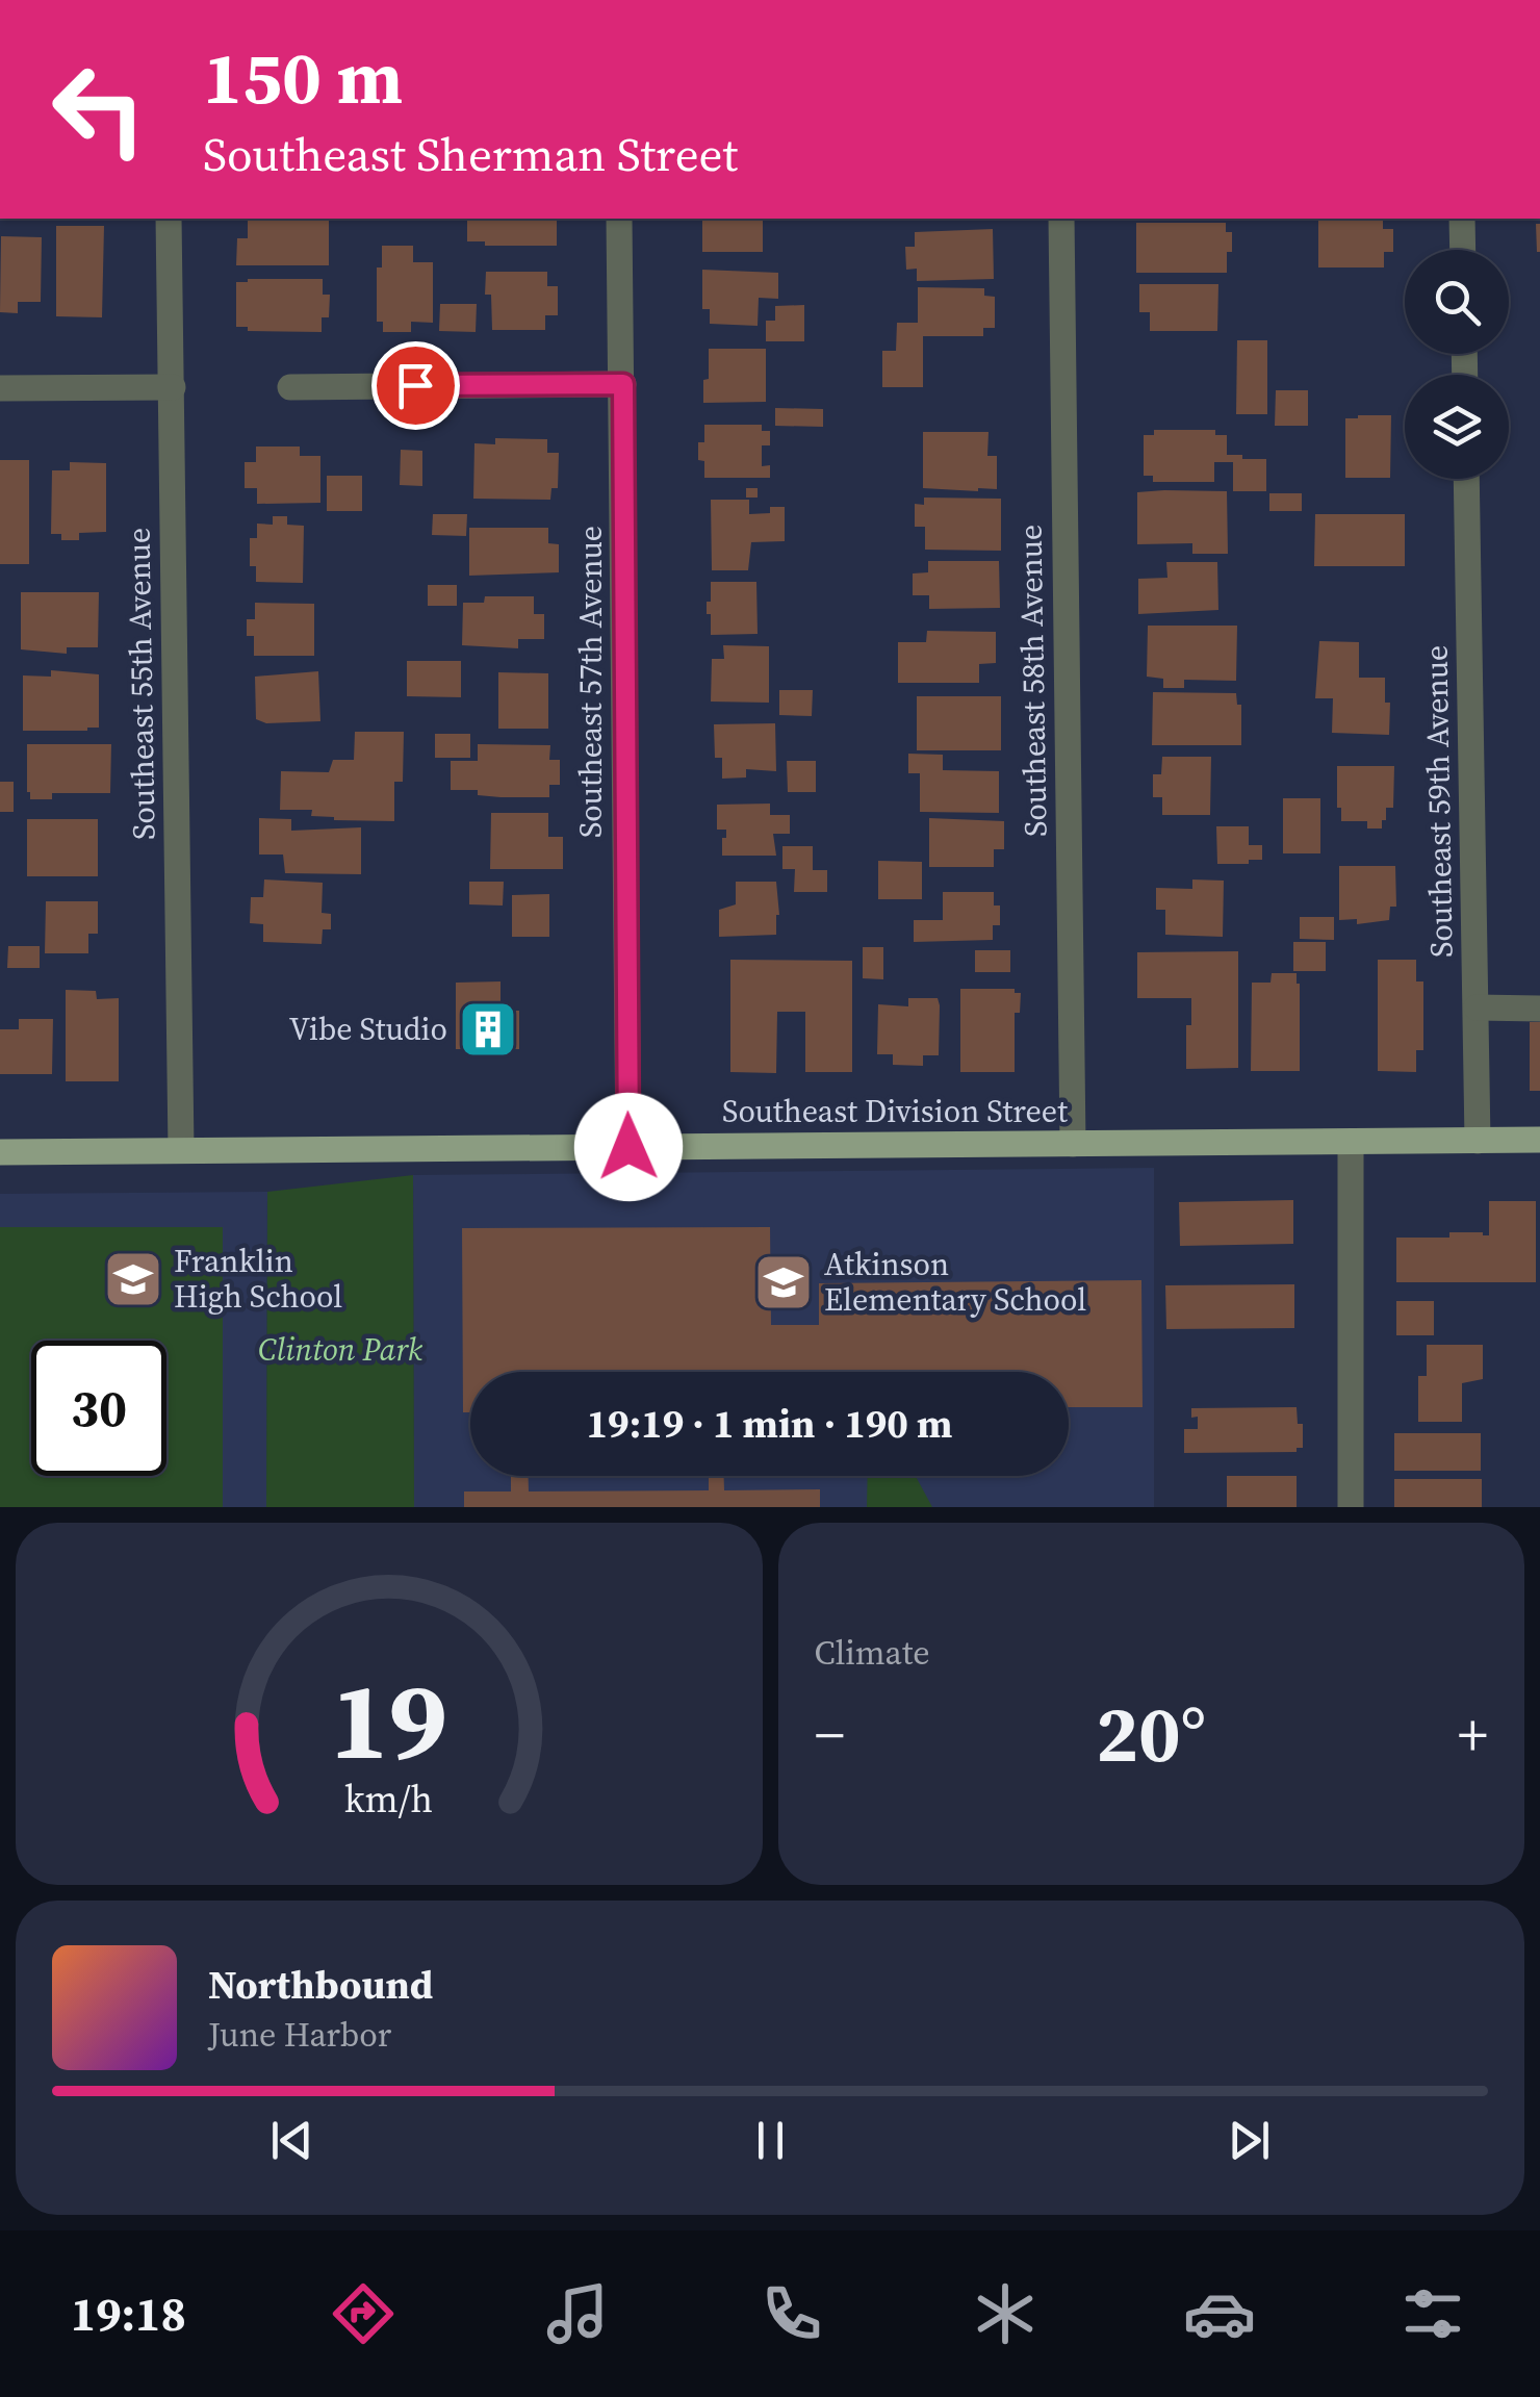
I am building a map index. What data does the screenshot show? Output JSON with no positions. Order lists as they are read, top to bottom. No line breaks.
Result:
{"streets":{"main road":["Southeast Division Street"],"street":["Southeast 58th Avenue","Southeast 57th Avenue","Southeast 55th Avenue","Southeast 59th Avenue"]},"crossings":[["Southeast 58th Avenue","Southeast Division Street"],["Southeast 57th Avenue","Southeast Division Street"],["Southeast 55th Avenue","Southeast Division Street"],["Southeast 59th Avenue","Southeast Division Street"]],"parks":["Clinton Park"],"places":{"building":["Vibe Studio"],"school or university":["Franklin High School","Atkinson Elementary School"]},"page":{"turn":["150 m","Southeast Sherman Street"],"limit":"30","trip":"19:19 · 1 min · 190 m","tile":"Climate","heat":["−","20°","+"],"song":["Northbound","June Harbor"],"tabs":"19:18","gauge":["19","km/h"]}}
